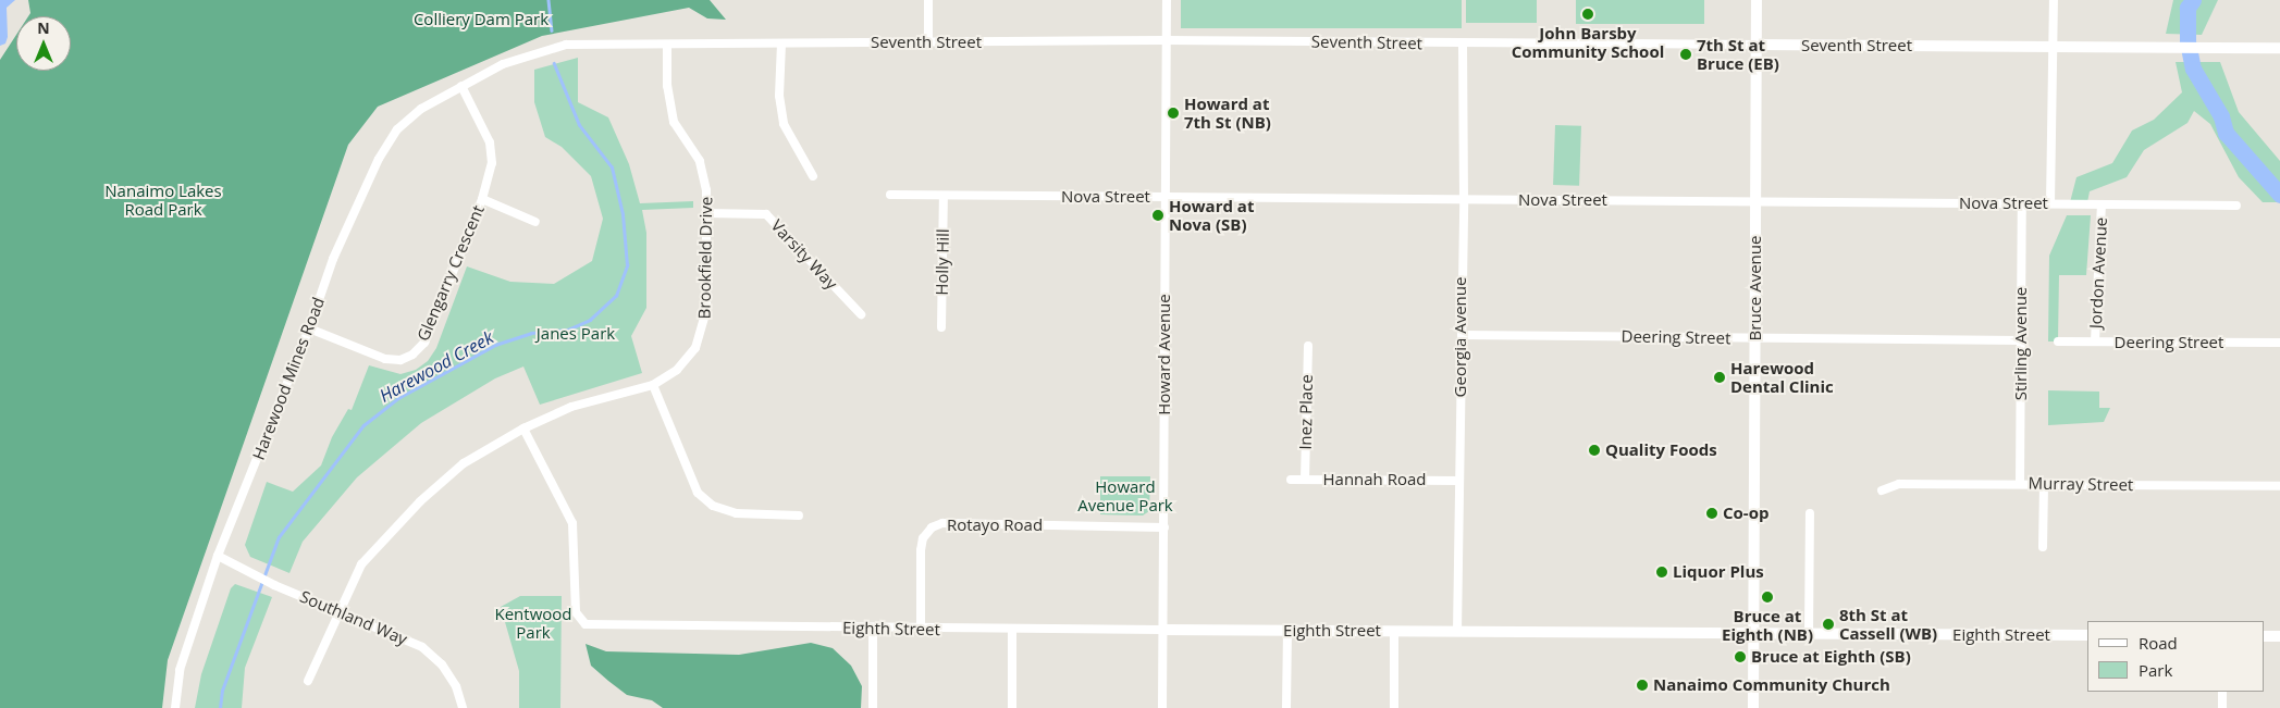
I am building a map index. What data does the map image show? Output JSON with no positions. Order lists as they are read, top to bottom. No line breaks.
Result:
{"streets":{"street":["Seventh Street","Nova Street","Varsity Way","Brookfield Drive","Holly Hill","Glengarry Crescent","Jordon Avenue","Bruce Avenue","Georgia Avenue","Deering Street","Stirling Avenue","Howard Avenue","Harewood Mines Road","Inez Place","Hannah Road","Murray Street","Rotayo Road","Southland Way","Eighth Street"]},"crossings":[["Seventh Street","Brookfield Drive"],["Seventh Street","Glengarry Crescent"],["Seventh Street","Bruce Avenue"],["Seventh Street","Georgia Avenue"],["Seventh Street","Howard Avenue"],["Seventh Street","Harewood Mines Road"],["Nova Street","Holly Hill"],["Nova Street","Jordon Avenue"],["Nova Street","Bruce Avenue"],["Nova Street","Georgia Avenue"],["Nova Street","Stirling Avenue"],["Nova Street","Howard Avenue"],["Varsity Way","Brookfield Drive"],["Brookfield Drive","Southland Way"],["Brookfield Drive","Eighth Street"],["Glengarry Crescent","Harewood Mines Road"],["Jordon Avenue","Deering Street"],["Bruce Avenue","Deering Street"],["Bruce Avenue","Eighth Street"],["Georgia Avenue","Deering Street"],["Georgia Avenue","Hannah Road"],["Georgia Avenue","Eighth Street"],["Deering Street","Stirling Avenue"],["Stirling Avenue","Murray Street"],["Howard Avenue","Rotayo Road"],["Howard Avenue","Eighth Street"],["Harewood Mines Road","Southland Way"],["Inez Place","Hannah Road"],["Rotayo Road","Eighth Street"]],"water":["Harewood Creek"],"parks":["Colliery Dam Park","Nanaimo Lakes Road Park","Janes Park","Howard Avenue Park","Kentwood Park"],"places":["John Barsby Community School","7th St at Bruce (EB)","Howard at 7th St (NB)","Howard at Nova (SB)","Harewood Dental Clinic","Quality Foods","Co-op","Liquor Plus","Bruce at Eighth (NB)","8th St at Cassell (WB)","Bruce at Eighth (SB)","Nanaimo Community Church"],"legend":["Road","Park"],"north":"top"}
